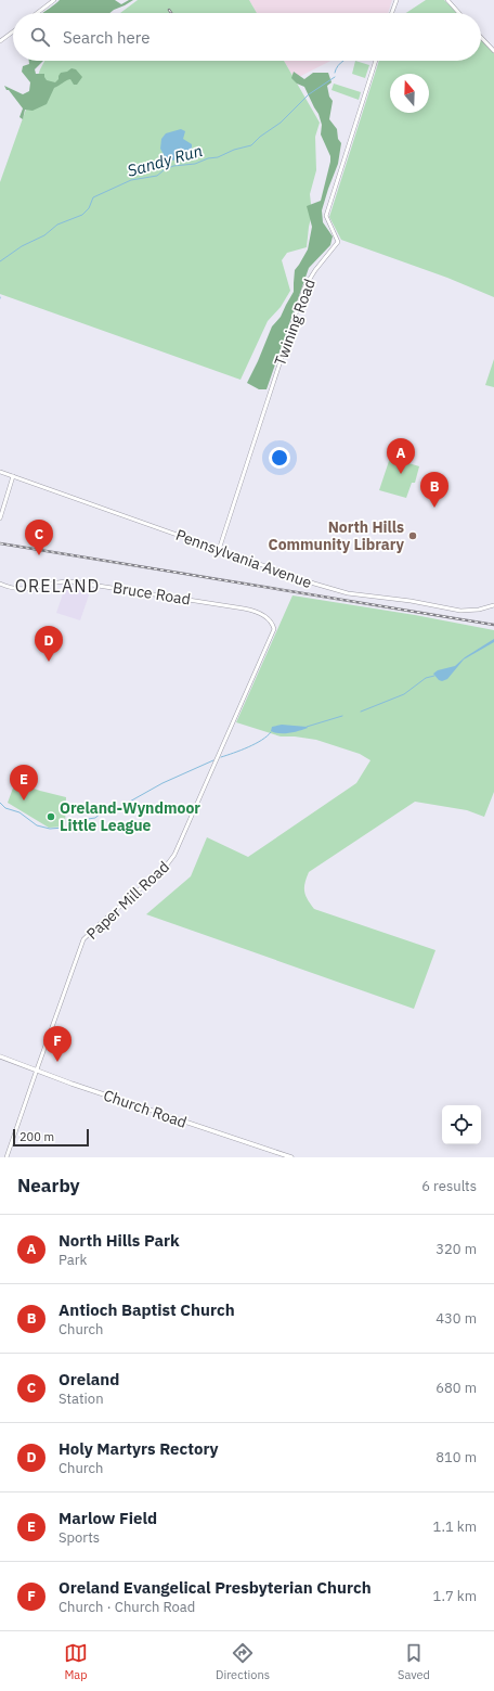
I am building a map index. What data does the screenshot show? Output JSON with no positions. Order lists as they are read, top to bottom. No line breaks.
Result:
{"streets":{"main road":["Church Road"],"street":["Twining Road","Pennsylvania Avenue","Bruce Road","Paper Mill Road"]},"crossings":[["Twining Road","Pennsylvania Avenue"],["Bruce Road","Paper Mill Road"],["Paper Mill Road","Church Road"]],"districts":["ORELAND"],"water":["Sandy Run"],"places":["North Hills Community Library","Oreland-Wyndmoor Little League"],"scale_bar":"200 m","north":"top","page":{"search":"Search here","pins":["A","B","C","D","E","F"],"scale":"200 m","heading":["Nearby","6 results"],"list":[{"mark":"A","name":"North Hills Park","note":"Park","value":"320 m"},{"mark":"B","name":"Antioch Baptist Church","note":"Church","value":"430 m"},{"mark":"C","name":"Oreland","note":"Station","value":"680 m"},{"mark":"D","name":"Holy Martyrs Rectory","note":"Church","value":"810 m"},{"mark":"E","name":"Marlow Field","note":"Sports","value":"1.1 km"},{"mark":"F","name":"Oreland Evangelical Presbyterian Church","note":"Church · Church Road","value":"1.7 km"}],"nav":["Map","Directions","Saved"]}}
